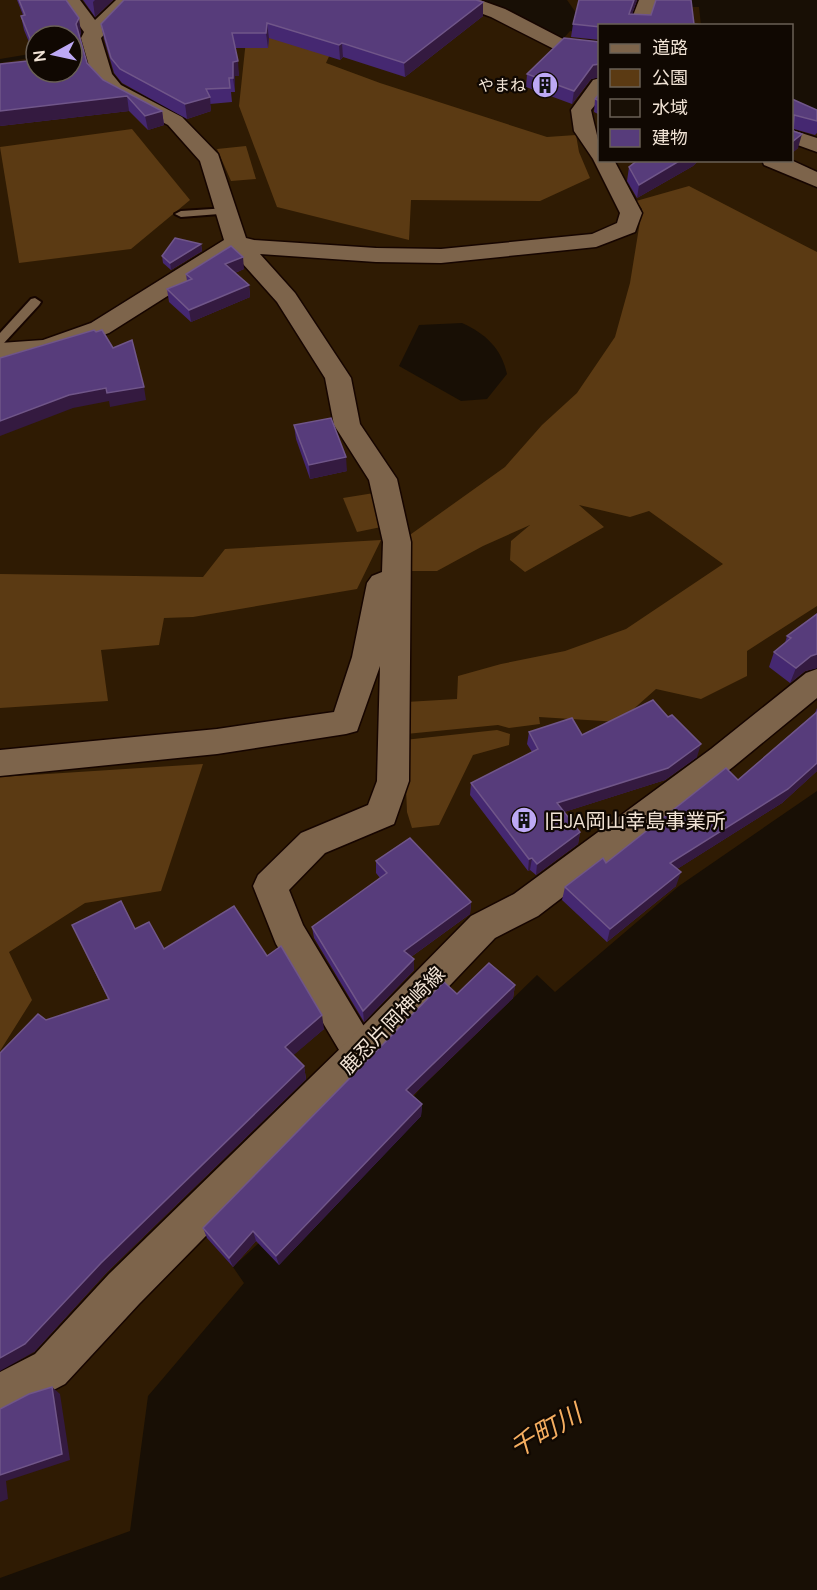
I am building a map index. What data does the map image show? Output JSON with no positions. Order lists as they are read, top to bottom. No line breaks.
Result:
{"streets":{"street":["鹿忍片岡神崎線"]},"water":["千町川"],"places":{"building":["やまね","旧JA岡山幸島事業所"]},"legend":["道路","公園","水域","建物"],"north":"left"}
